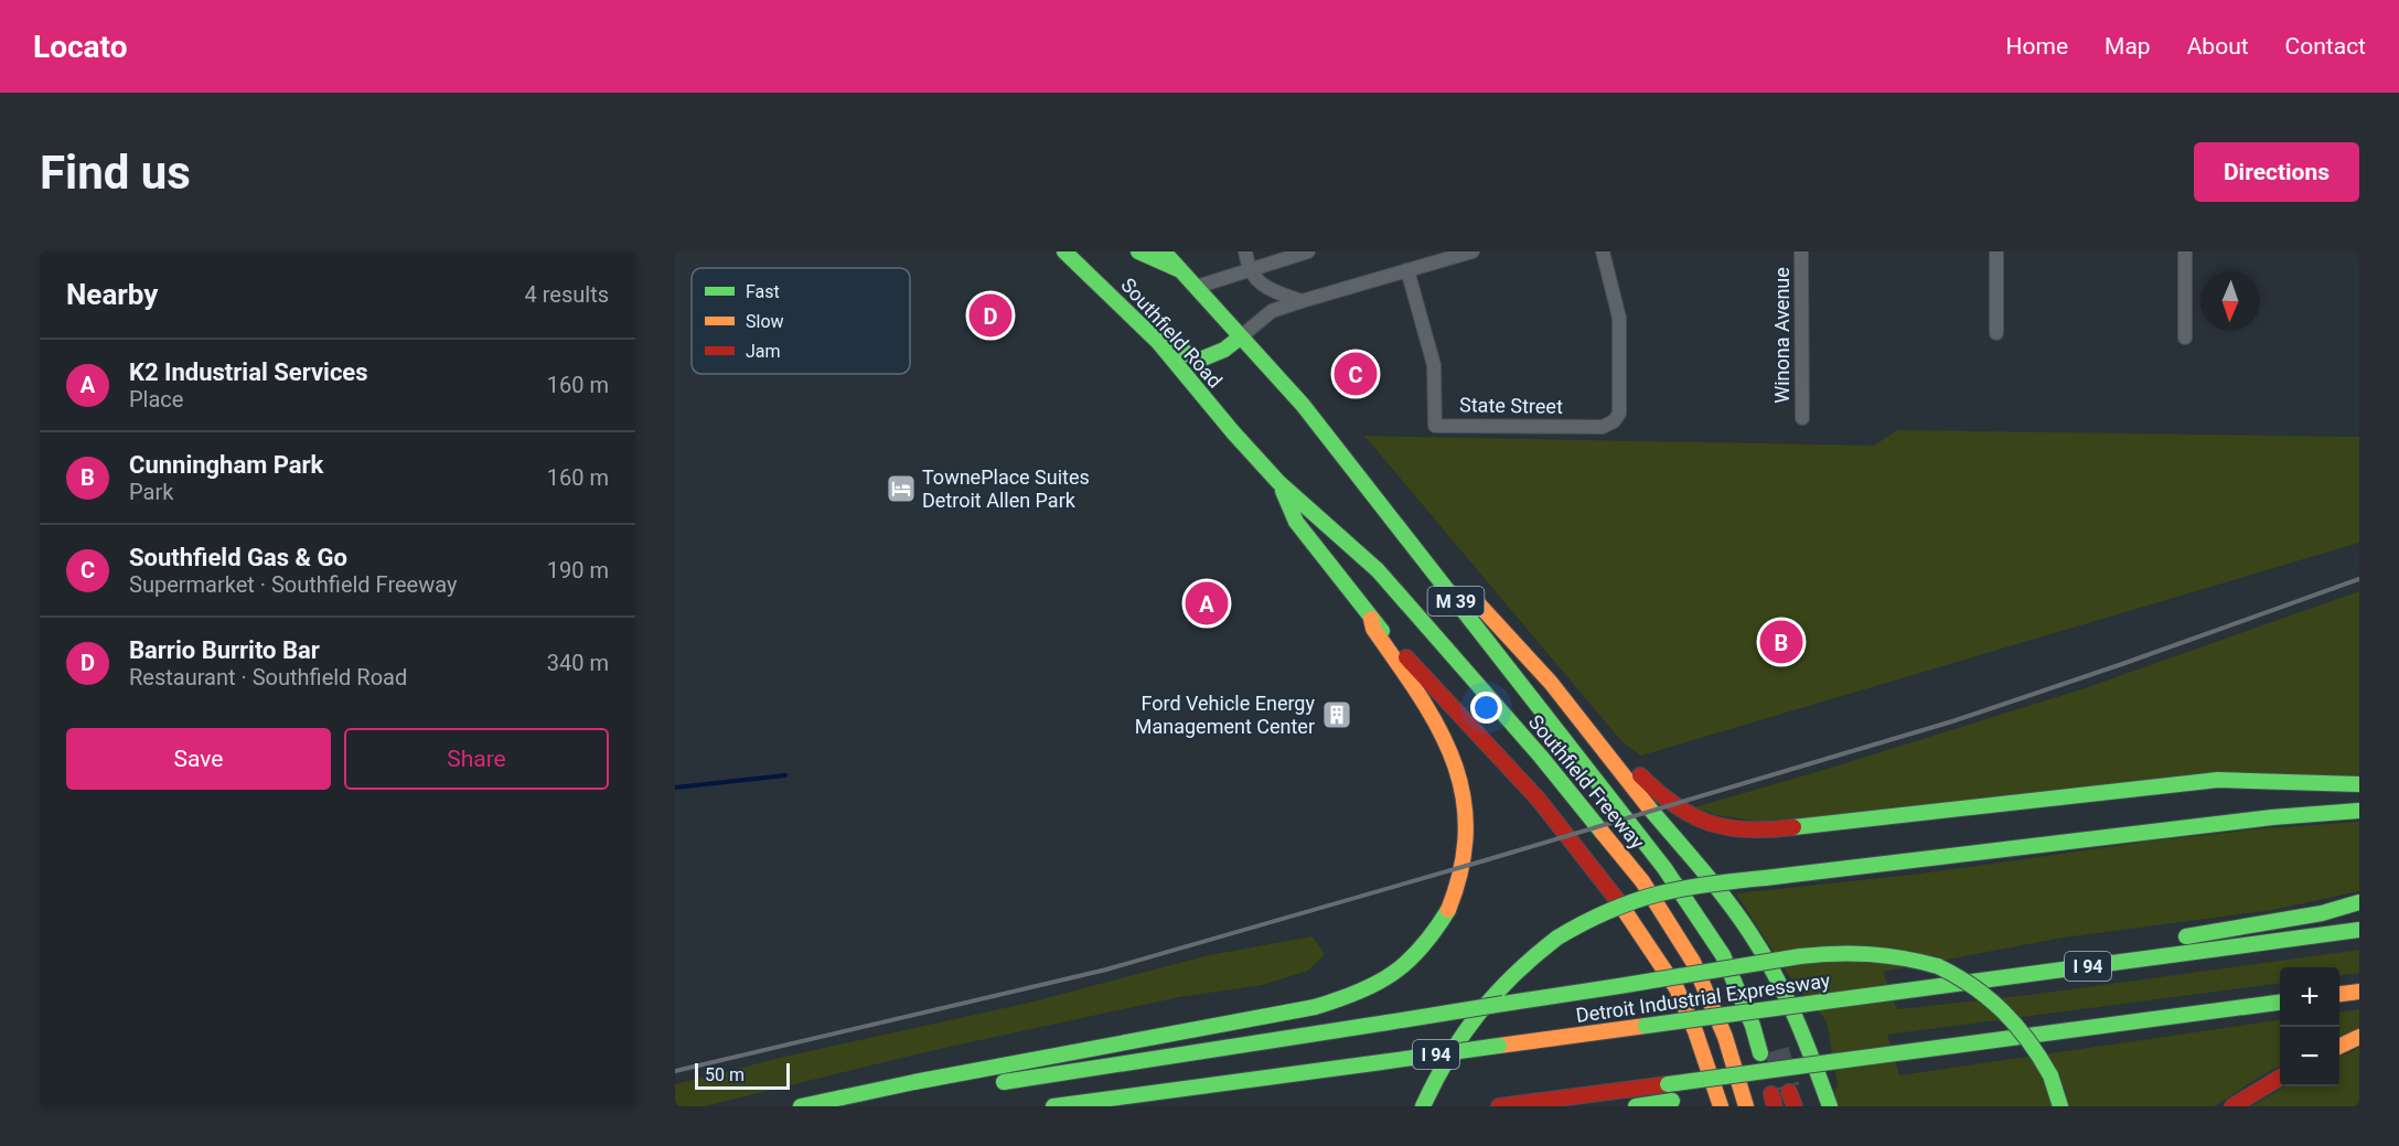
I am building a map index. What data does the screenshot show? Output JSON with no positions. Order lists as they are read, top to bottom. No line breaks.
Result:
{"streets":{"highway":["Southfield Road","M 39","Southfield Freeway","I 94","Detroit Industrial Expressway"],"street":["Winona Avenue","State Street"]},"crossings":[["Southfield Road","Southfield Freeway"],["M 39","Southfield Freeway"]],"places":{"hotel":["TownePlace Suites Detroit Allen Park"],"building":["Ford Vehicle Energy Management Center"]},"legend":["Fast","Slow","Jam"],"scale_bar":"50 m","north":"bottom","page":{"header":"Locato","nav":["Home","Map","About","Contact"],"buttons":["Directions",["Save","Share"]],"title":"Find us","heading":["Nearby","4 results"],"pins":["D","C","A","B"],"list":[{"mark":"A","name":"K2 Industrial Services","note":"Place","value":"160 m"},{"mark":"B","name":"Cunningham Park","note":"Park","value":"160 m"},{"mark":"C","name":"Southfield Gas & Go","note":"Supermarket · Southfield Freeway","value":"190 m"},{"mark":"D","name":"Barrio Burrito Bar","note":"Restaurant · Southfield Road","value":"340 m"}],"map_buttons":["+","−"],"scale":"50 m"}}
